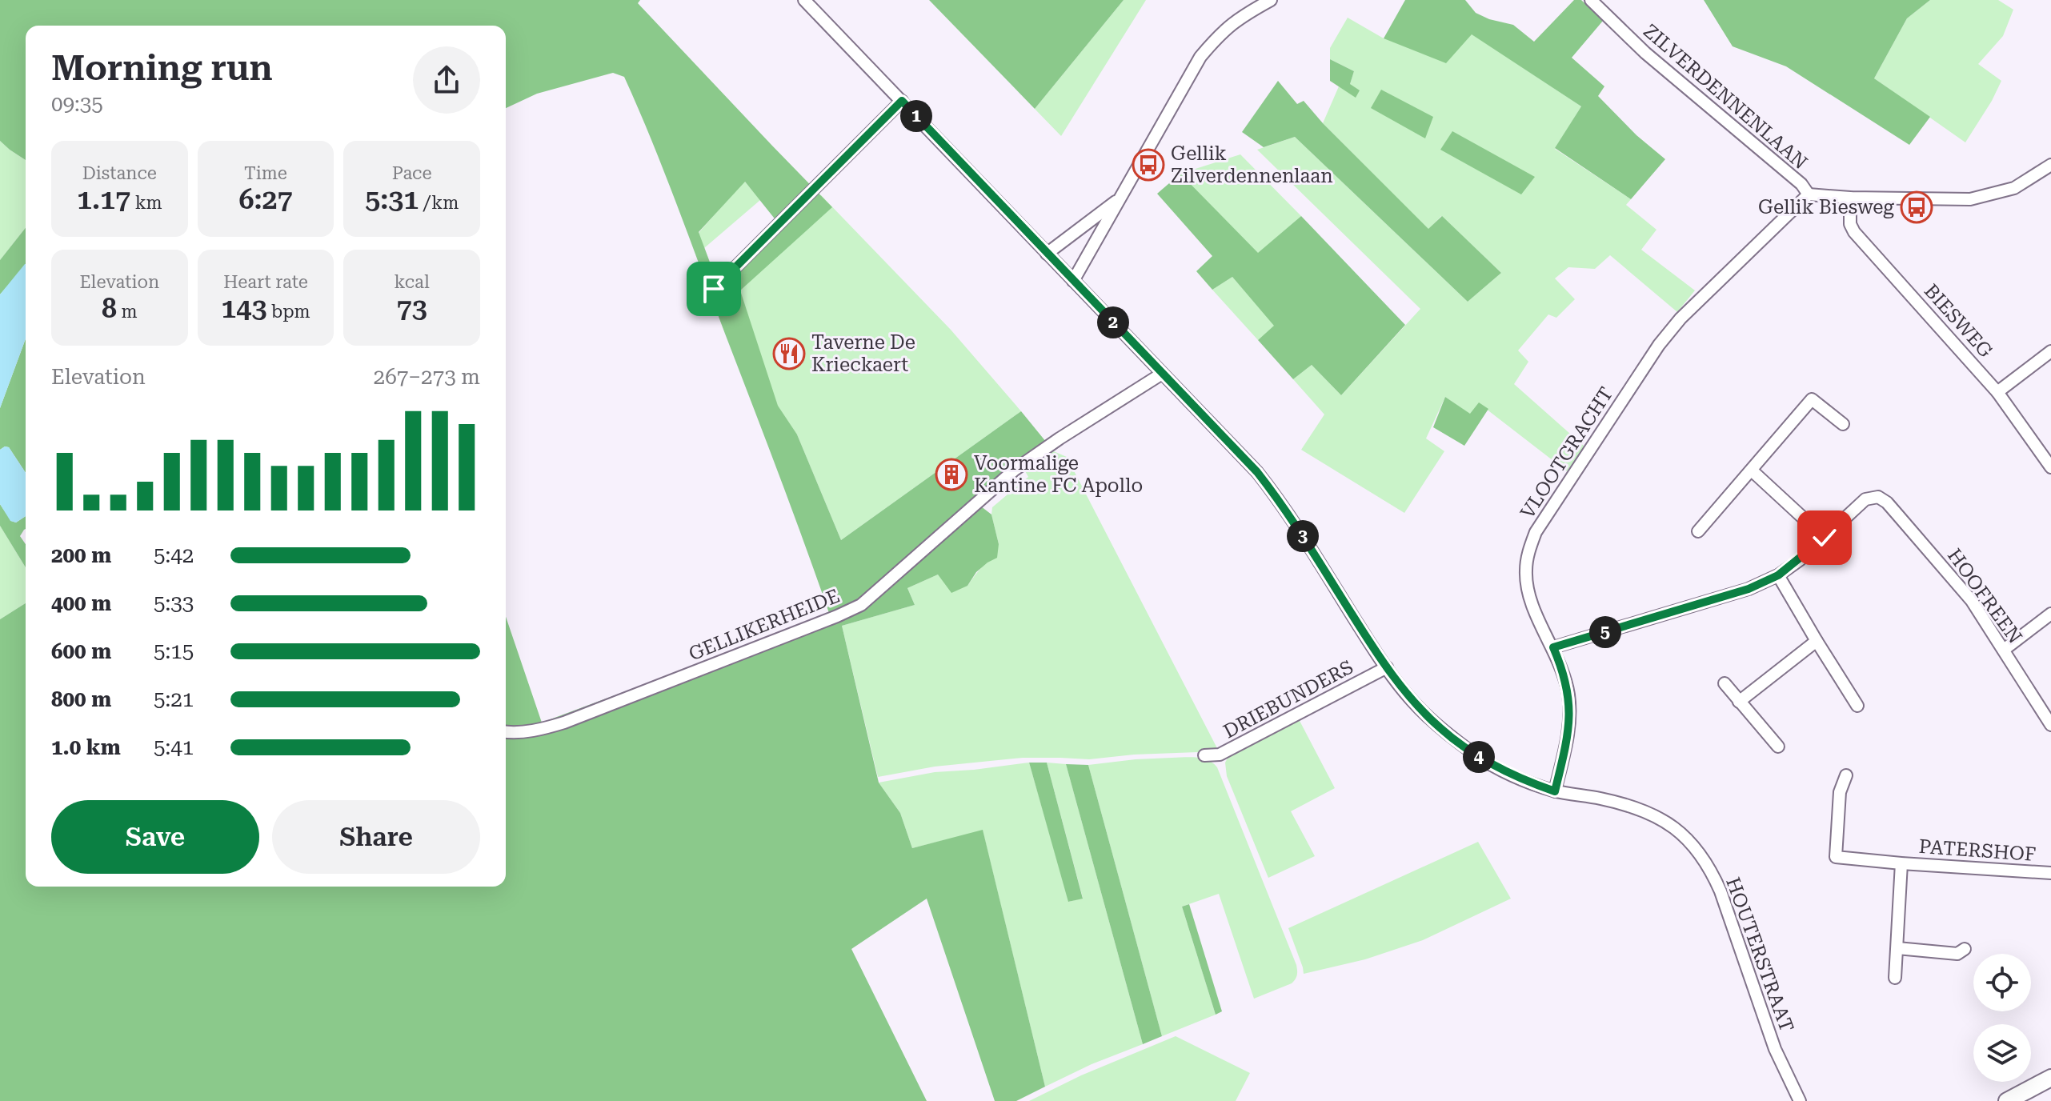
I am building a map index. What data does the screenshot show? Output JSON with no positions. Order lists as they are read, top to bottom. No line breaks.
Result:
{"streets":{"street":["ZILVERDENNENLAAN","BIESWEG","VLOOTGRACHT","HOOFREEN","GELLIKERHEIDE","DRIEBUNDERS","PATERSHOF","HOUTERSTRAAT"]},"crossings":[["ZILVERDENNENLAAN","VLOOTGRACHT"],["VLOOTGRACHT","HOUTERSTRAAT"],["GELLIKERHEIDE","HOUTERSTRAAT"],["DRIEBUNDERS","HOUTERSTRAAT"]],"places":{"bus stop":["Gellik Zilverdennenlaan","Gellik Biesweg"],"restaurant":["Taverne De Krieckaert"],"building":["Voormalige Kantine FC Apollo"]},"page":{"heading":["Morning run","09:35"],"pins":["1","2","3","5","4"],"stats":[["Distance","1.17 km"],["Time","6:27"],["Pace","5:31 /km"],["Elevation","8 m"],["Heart rate","143 bpm"],["kcal","73"]],"chart":["Elevation","267–273 m"],"list":[{"name":"200 m","note":"5:42"},{"name":"400 m","note":"5:33"},{"name":"600 m","note":"5:15"},{"name":"800 m","note":"5:21"},{"name":"1.0 km","note":"5:41"}],"buttons":["Save","Share"]}}
